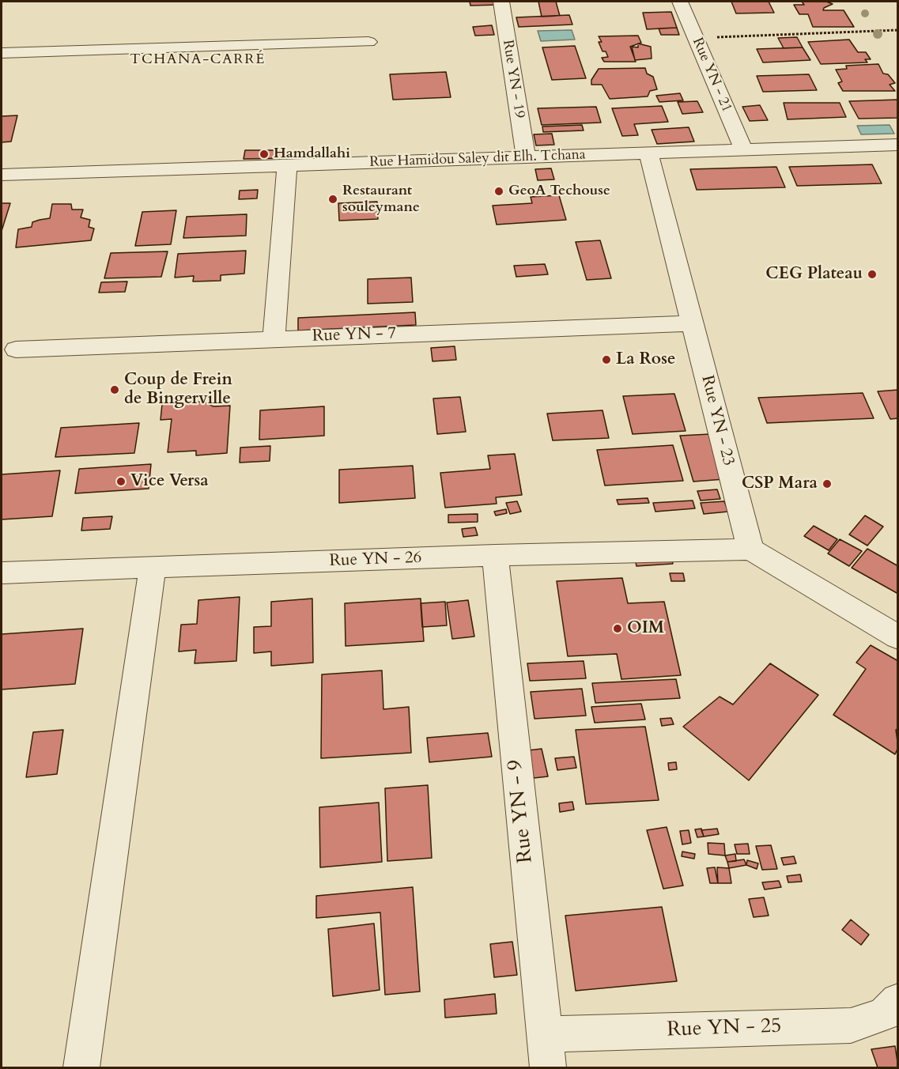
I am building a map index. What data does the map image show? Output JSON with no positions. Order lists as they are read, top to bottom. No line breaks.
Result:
{"streets":{"street":["Rue YN - 21","Rue YN - 19","Rue Hamidou Saley dit Elh. Tchana","Rue YN - 7","Rue YN - 23","Rue YN - 26","Rue YN - 9","Rue YN - 25"]},"crossings":[["Rue YN - 21","Rue Hamidou Saley dit Elh. Tchana"],["Rue YN - 19","Rue Hamidou Saley dit Elh. Tchana"],["Rue Hamidou Saley dit Elh. Tchana","Rue YN - 23"],["Rue YN - 7","Rue YN - 23"],["Rue YN - 23","Rue YN - 26"],["Rue YN - 26","Rue YN - 9"],["Rue YN - 9","Rue YN - 25"]],"districts":["TCHANA-CARRÉ"],"places":["Hamdallahi","GeoA Techouse","Restaurant souleymane","CEG Plateau","La Rose","Coup de Frein de Bingerville","Vice Versa","CSP Mara","OIM"]}
